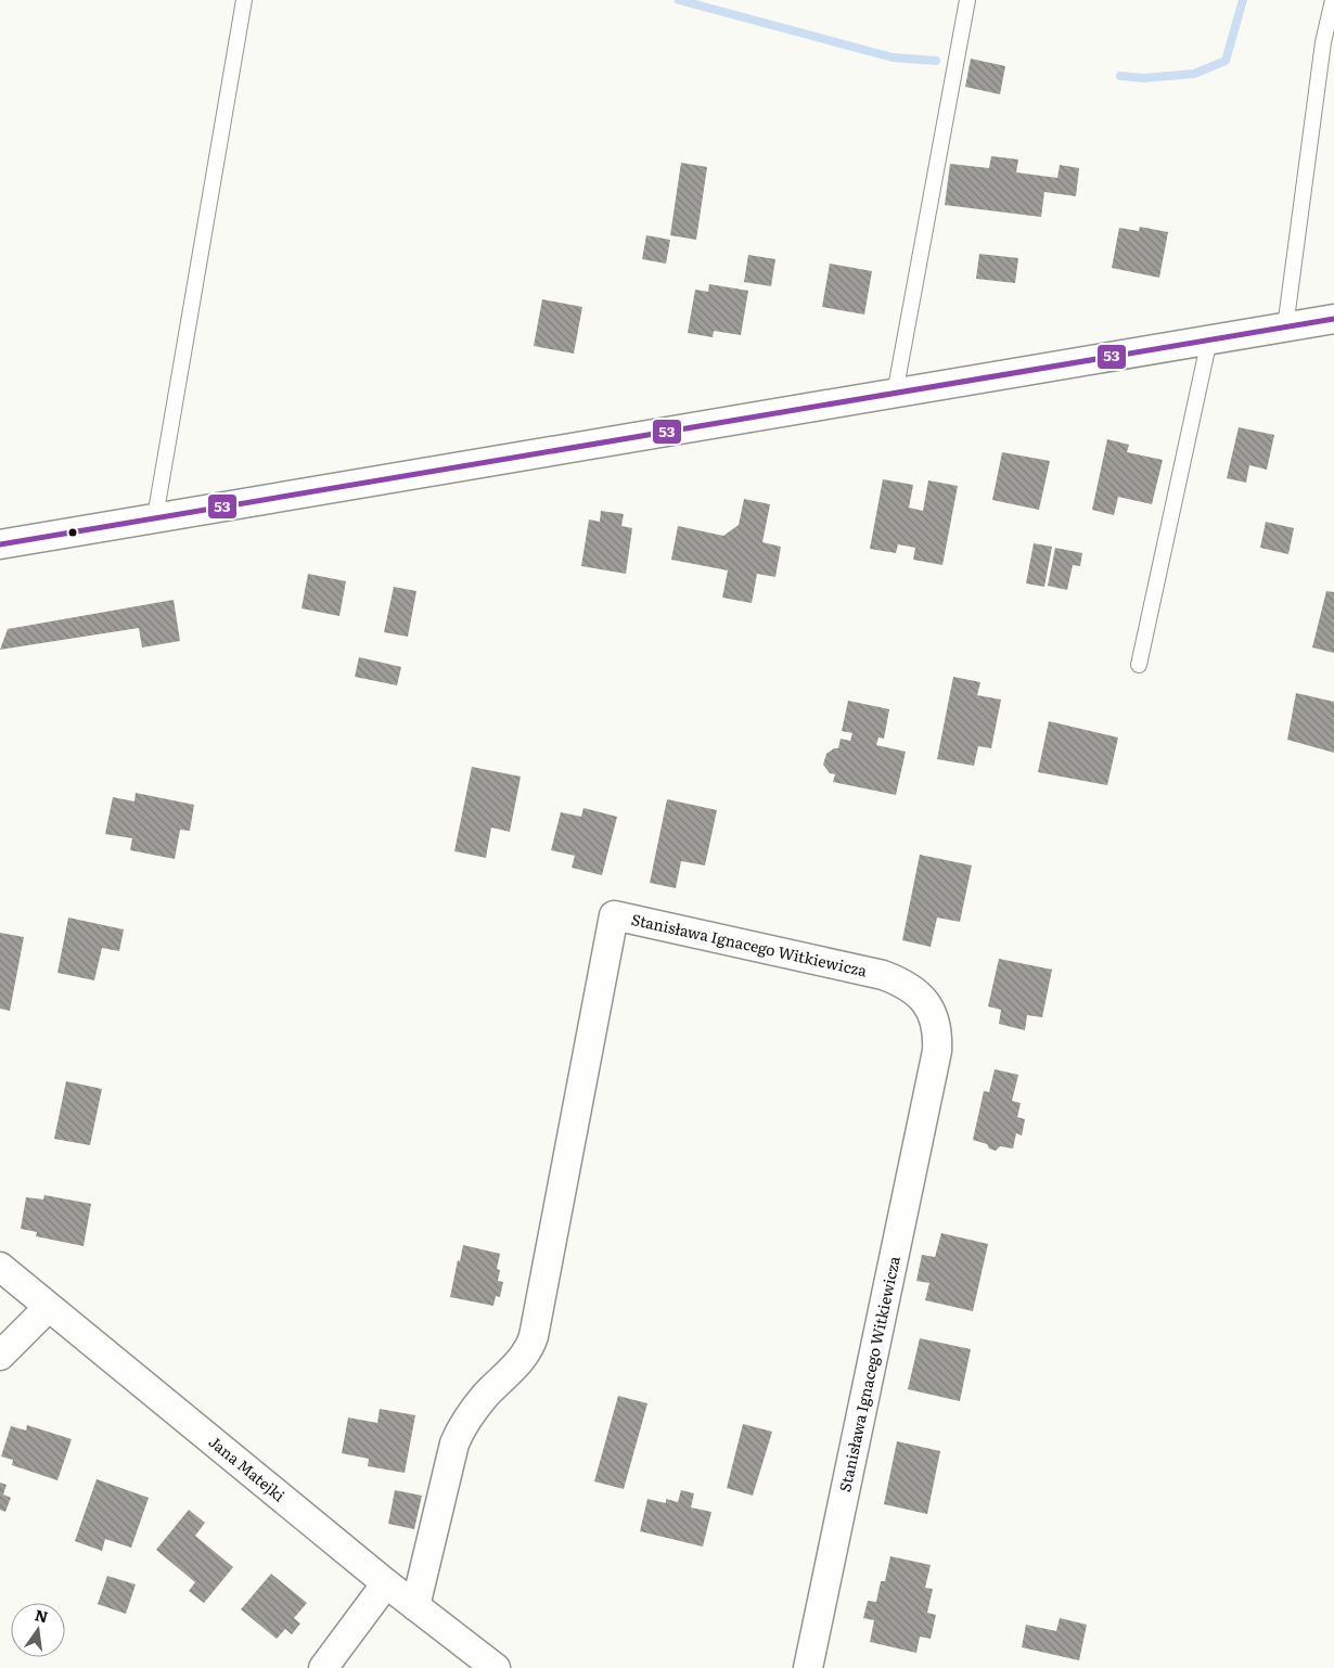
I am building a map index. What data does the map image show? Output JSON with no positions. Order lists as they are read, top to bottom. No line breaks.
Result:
{"streets":{"street":["Stanisława Ignacego Witkiewicza","Jana Matejki"]},"crossings":[["Stanisława Ignacego Witkiewicza","Jana Matejki"]],"lines":["transit line 53"],"north":"top"}
